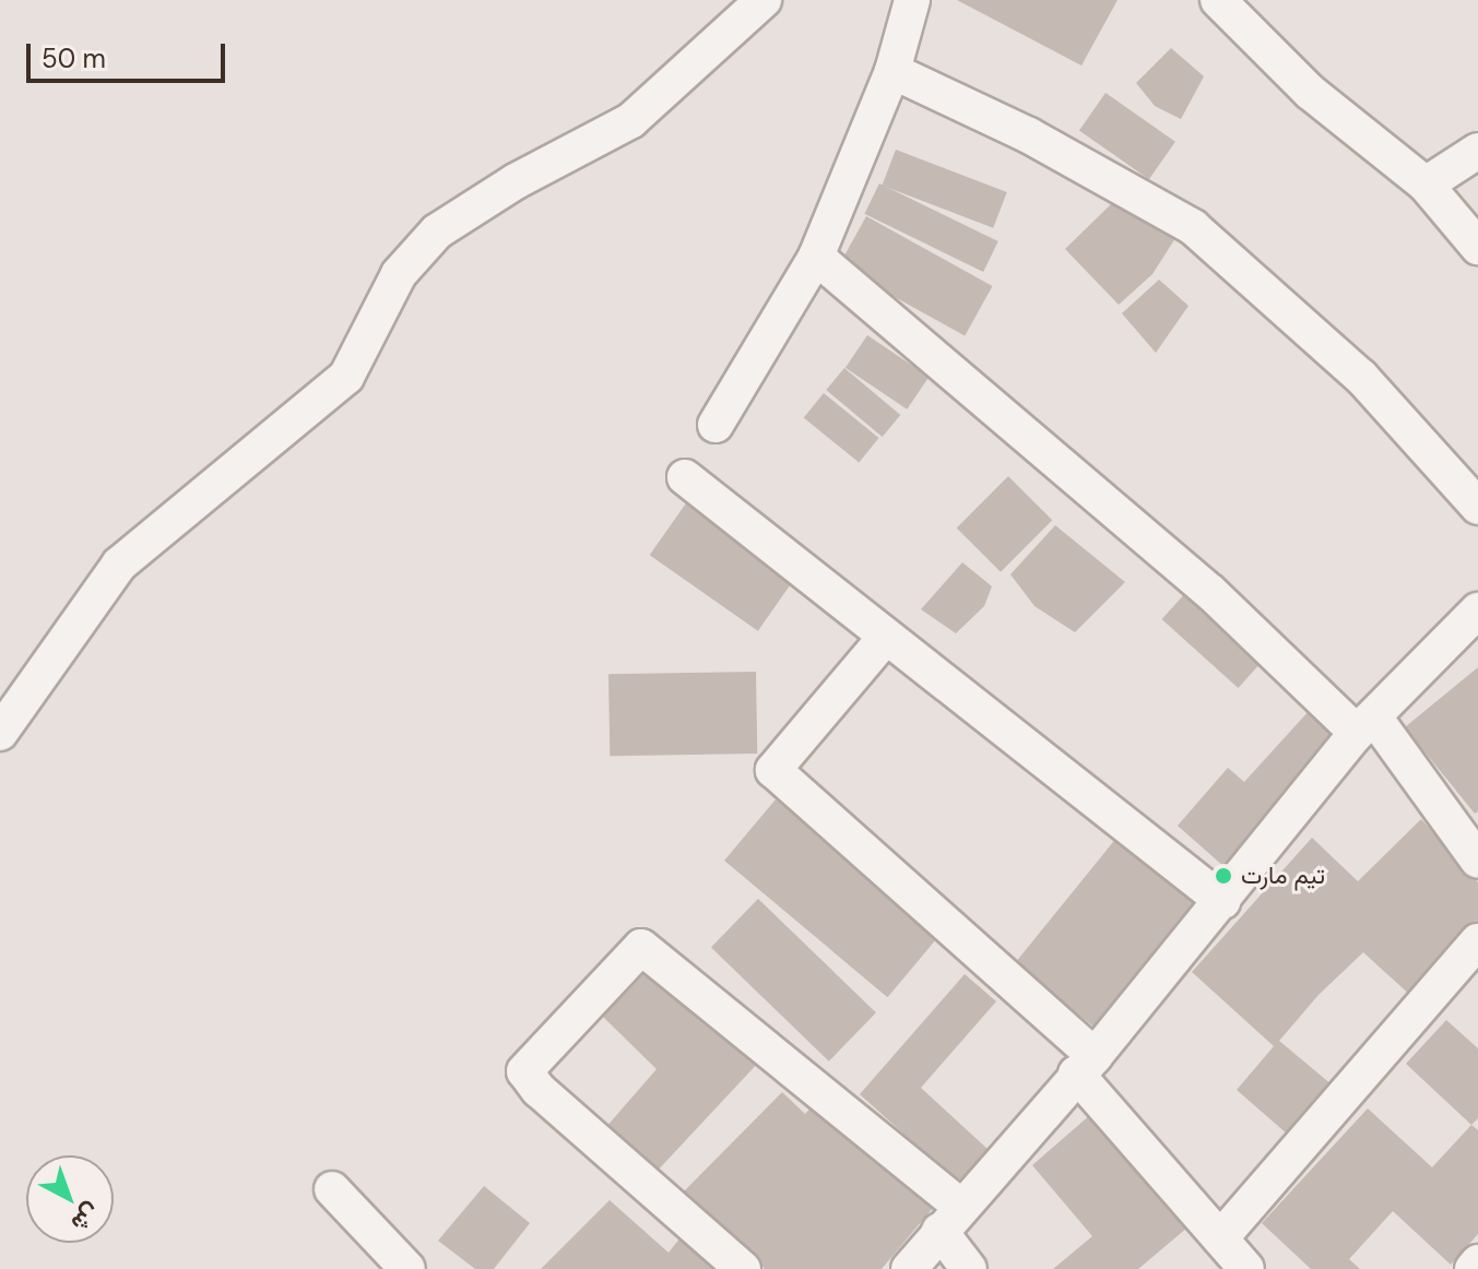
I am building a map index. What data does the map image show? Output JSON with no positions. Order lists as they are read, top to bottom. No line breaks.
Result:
{"places":["تيم مارت"],"scale_bar":"50 m","north":"bottom right"}
